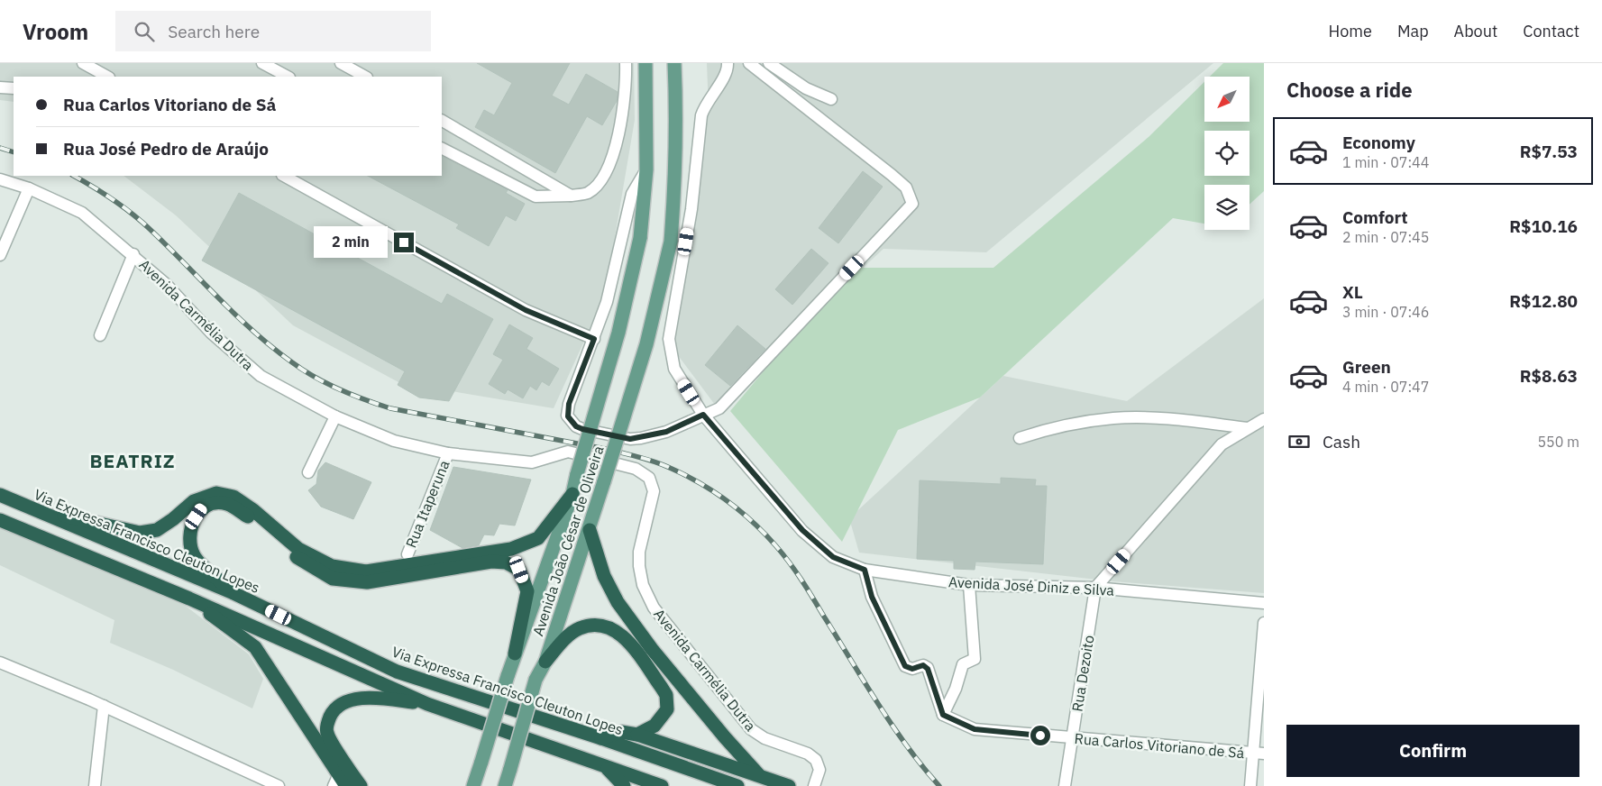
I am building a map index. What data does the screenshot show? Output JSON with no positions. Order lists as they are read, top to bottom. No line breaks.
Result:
{"streets":{"highway":["Via Expressa Francisco Cleuton Lopes"],"main road":["Avenida João César de Oliveira"],"street":["Avenida Carmélia Dutra","Rua Itaperuna","Avenida José Diniz e Silva","Rua Dezoito","Rua Carlos Vitoriano de Sá"]},"crossings":[["Avenida Carmélia Dutra","Rua Itaperuna"],["Avenida José Diniz e Silva","Rua Dezoito"],["Rua Dezoito","Rua Carlos Vitoriano de Sá"]],"districts":["BEATRIZ"],"north":"bottom left","page":{"header":"Vroom","search":"Search here","nav":["Home","Map","About","Contact"],"heading":"Choose a ride","banner":["Rua Carlos Vitoriano de Sá","Rua José Pedro de Araújo"],"list":[{"name":"Economy","note":"1 min · 07:44","value":"R$7.53"},{"name":"Comfort","note":"2 min · 07:45","value":"R$10.16"},{"name":"XL","note":"3 min · 07:46","value":"R$12.80"},{"name":"Green","note":"4 min · 07:47","value":"R$8.63"}],"bubble":"2 min","pay":["Cash","550 m"],"buttons":"Confirm"}}
